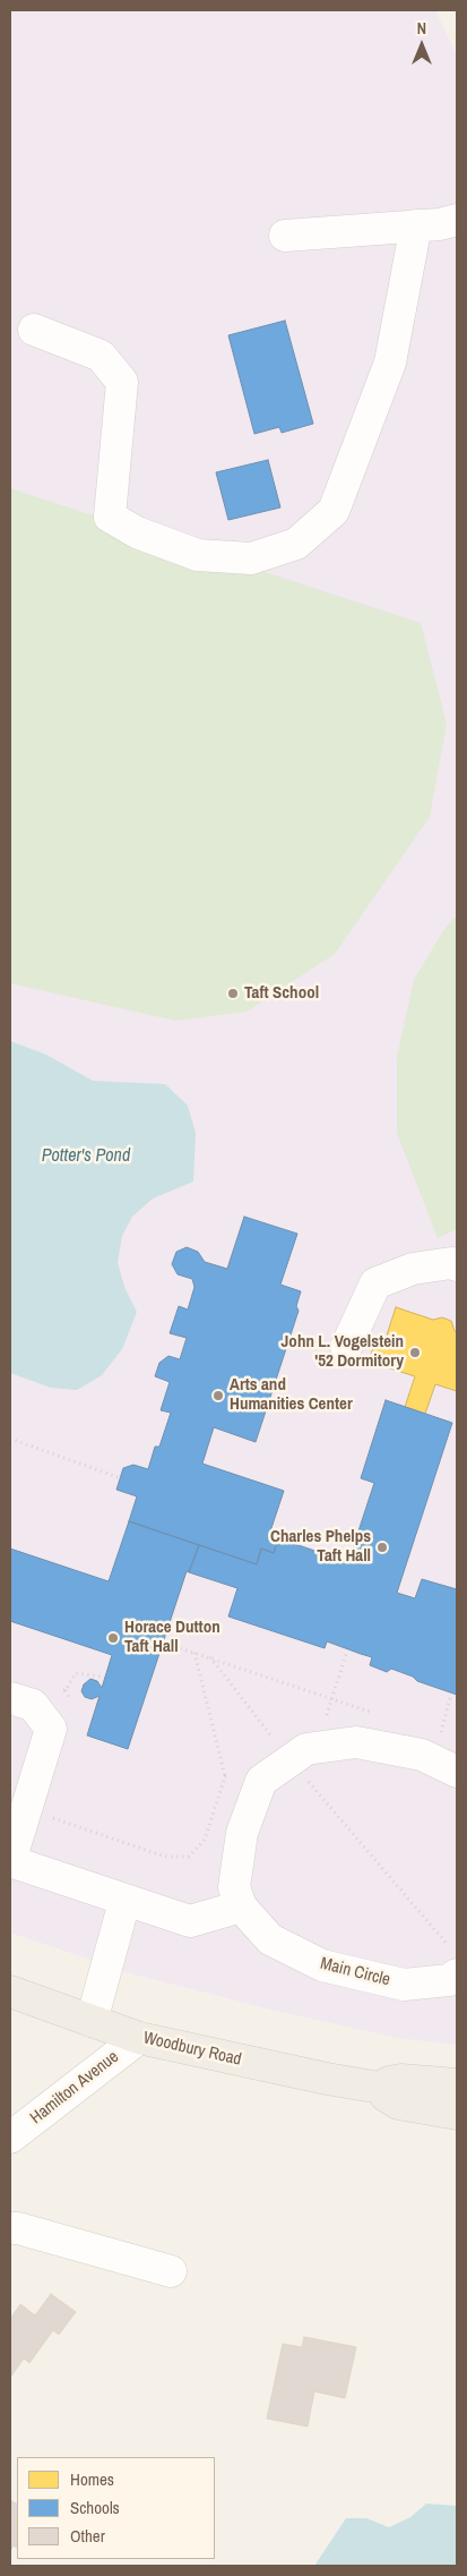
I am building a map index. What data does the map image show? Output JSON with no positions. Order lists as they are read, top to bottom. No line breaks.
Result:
{"streets":{"main road":["Woodbury Road"],"street":["Main Circle","Hamilton Avenue"]},"crossings":[["Woodbury Road","Hamilton Avenue"]],"water":["Potter's Pond"],"places":["Taft School","John L. Vogelstein '52 Dormitory","Arts and Humanities Center","Charles Phelps Taft Hall","Horace Dutton Taft Hall"],"legend":["Homes","Schools","Other"],"north":"top"}
